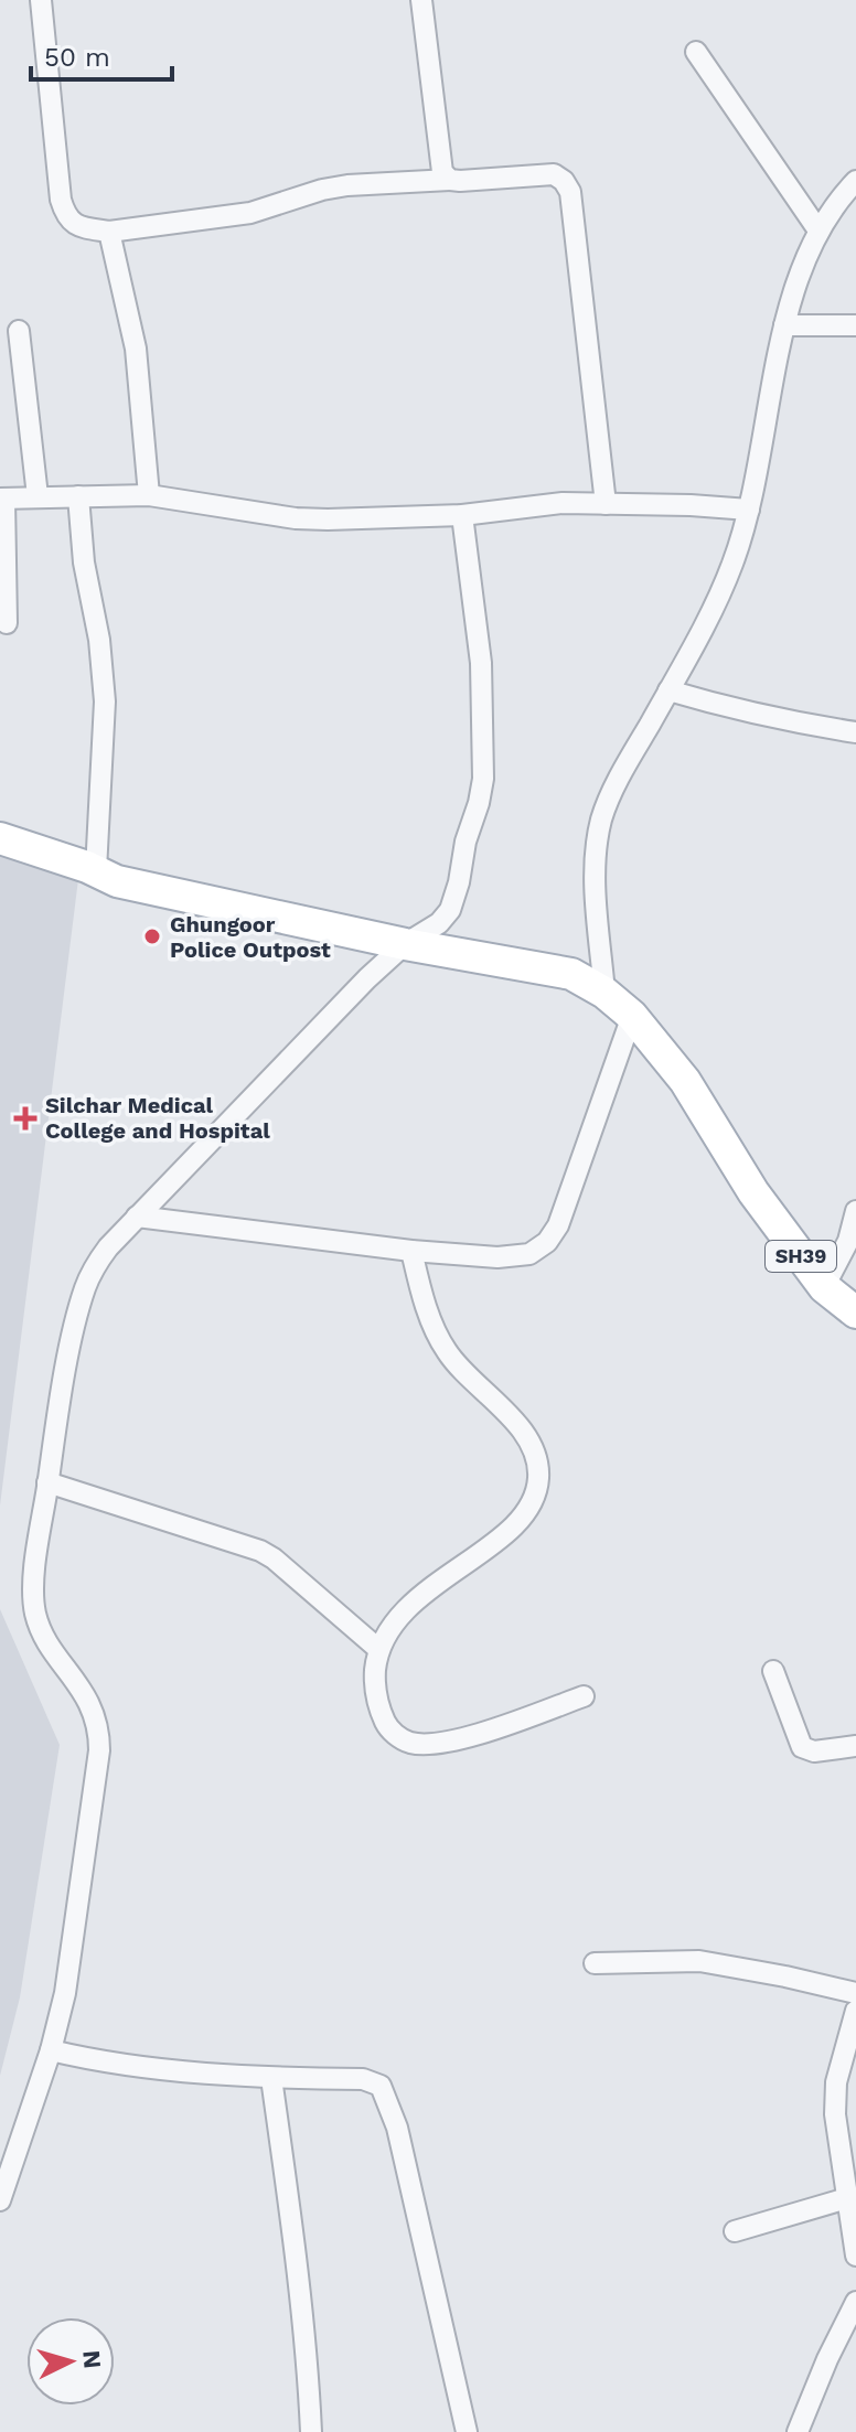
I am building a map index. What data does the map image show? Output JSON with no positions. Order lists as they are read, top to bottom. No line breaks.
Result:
{"streets":{"main road":["SH39"]},"places":{"other":["Ghungoor Police Outpost"],"health":["Silchar Medical College and Hospital"]},"scale_bar":"50 m","north":"right"}
